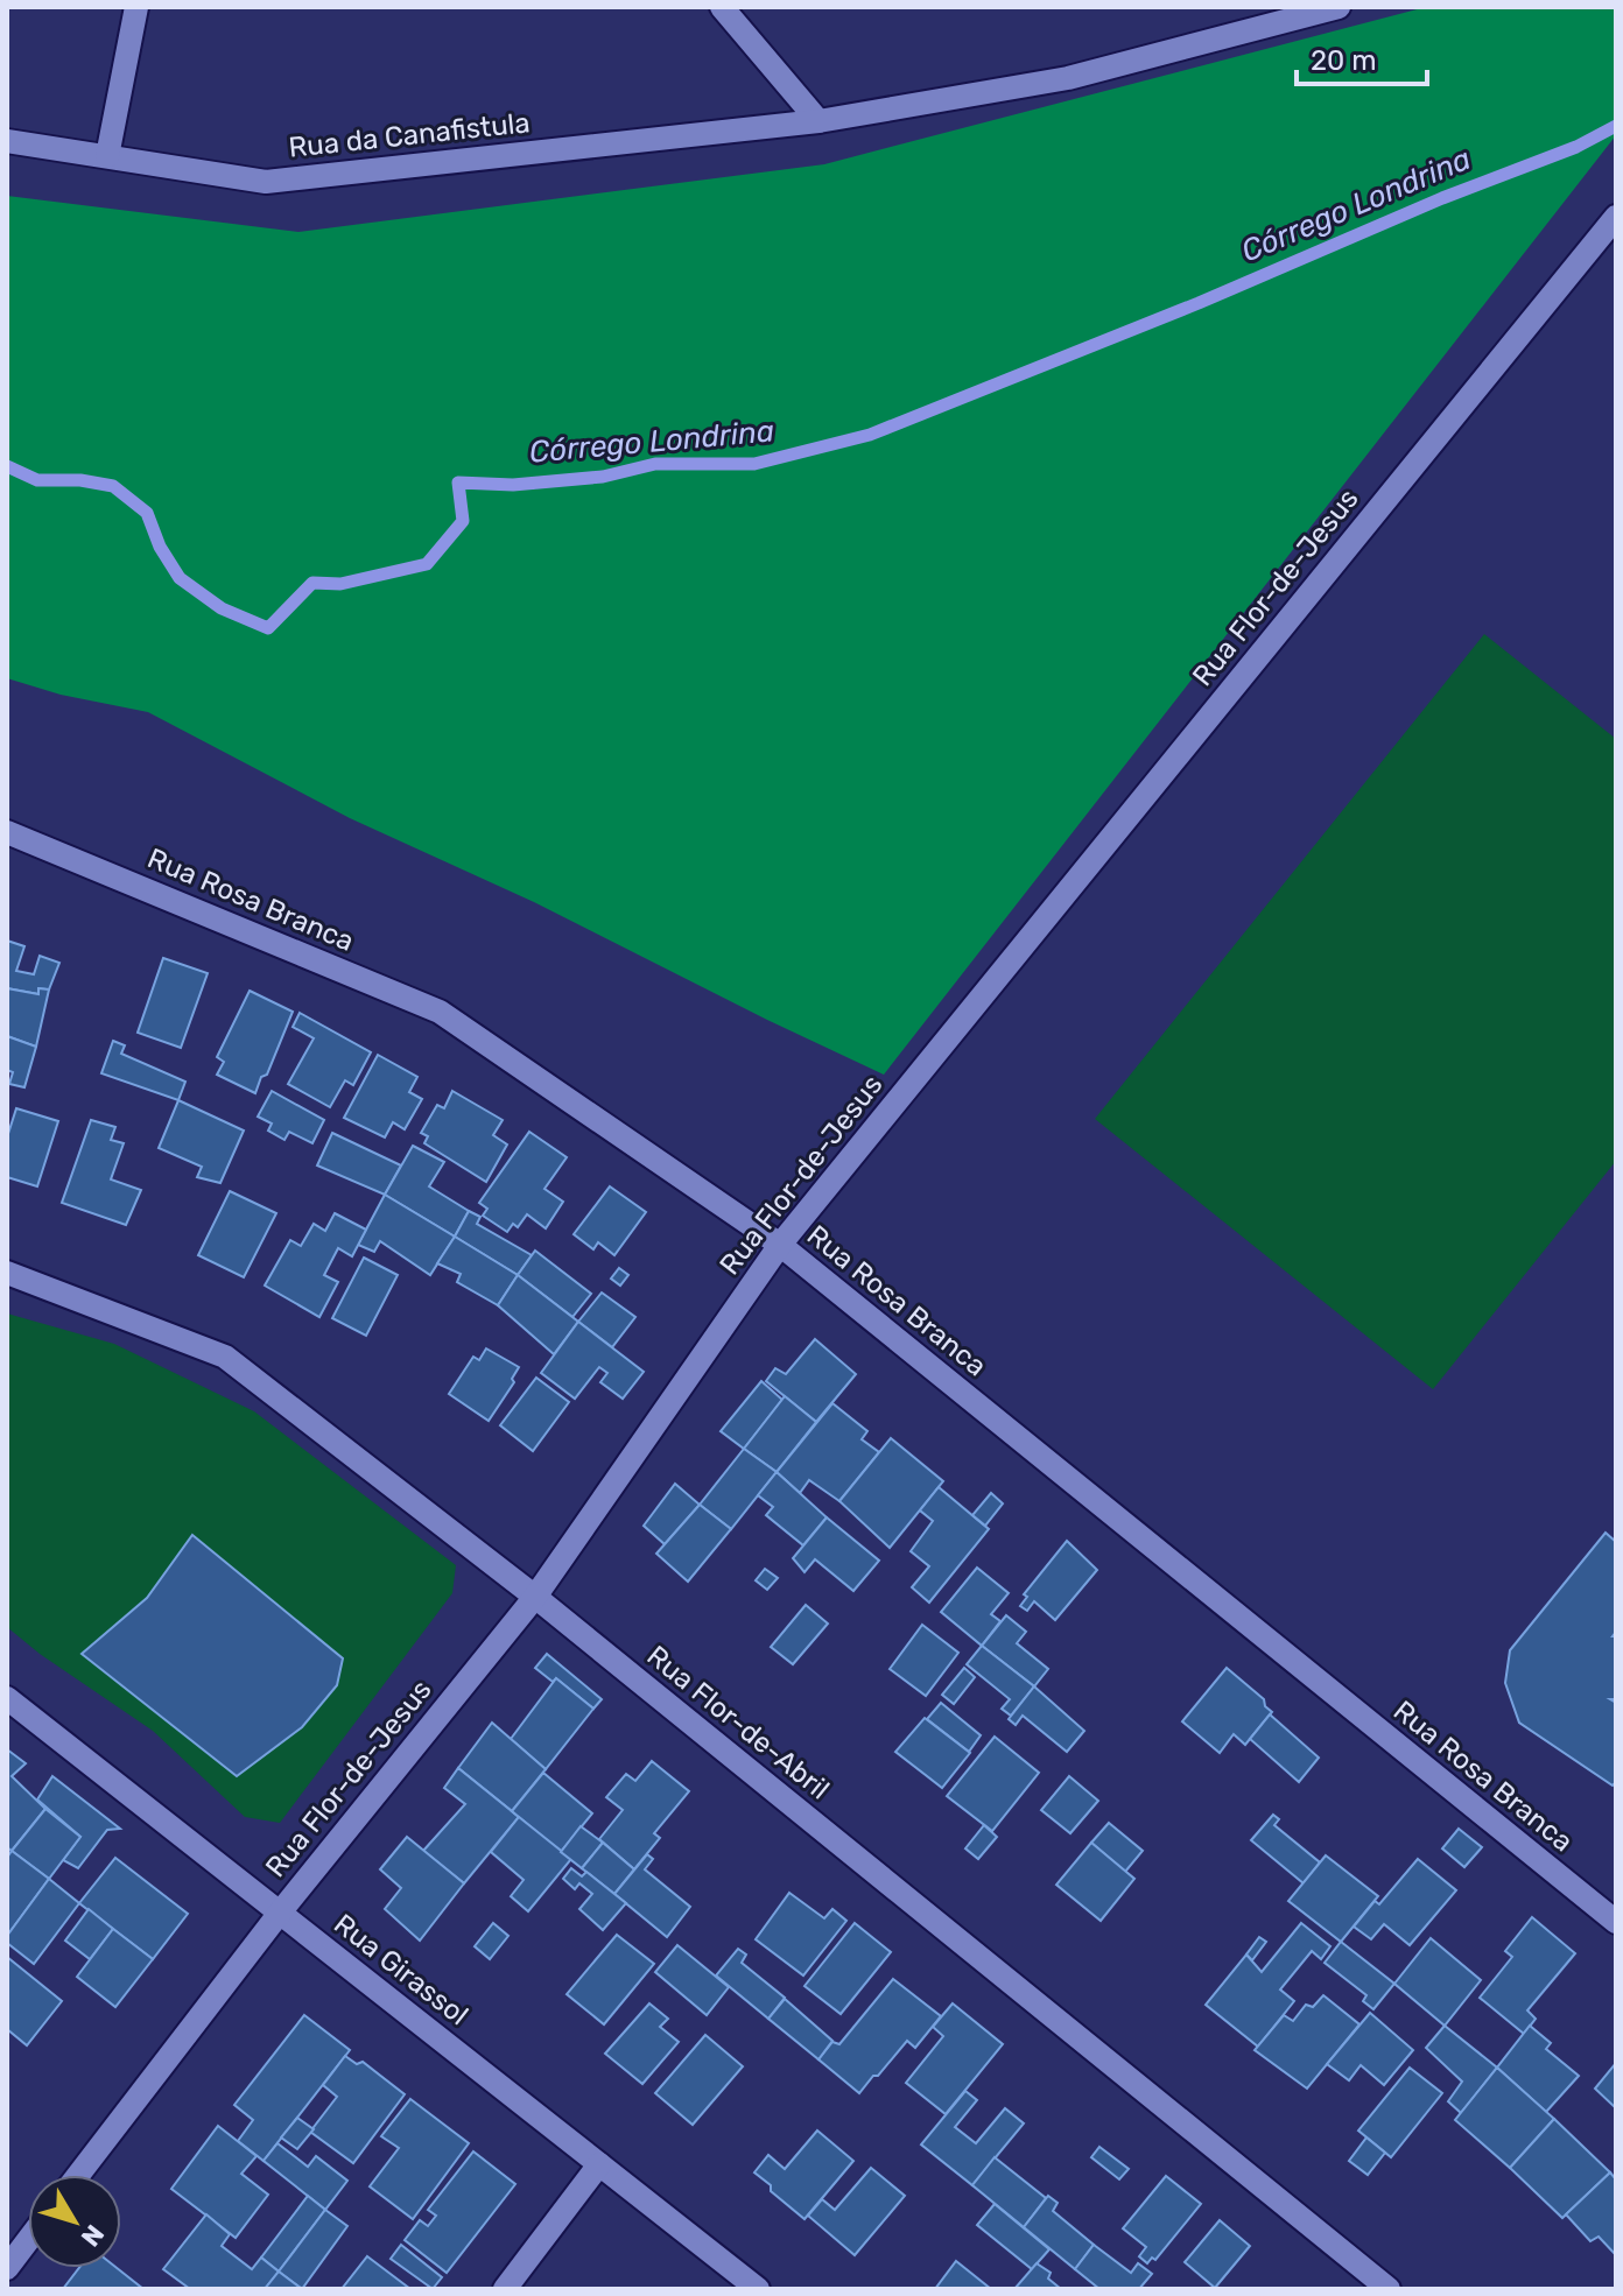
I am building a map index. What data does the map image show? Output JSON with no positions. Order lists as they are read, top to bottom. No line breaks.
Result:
{"streets":{"street":["Rua da Canafistula","Rua Flor-de-Jesus","Rua Rosa Branca","Rua Flor-de-Abril","Rua Girassol"]},"crossings":[["Rua Flor-de-Jesus","Rua Rosa Branca"],["Rua Flor-de-Jesus","Rua Flor-de-Abril"],["Rua Flor-de-Jesus","Rua Girassol"]],"water":["Córrego Londrina"],"scale_bar":"20 m","north":"bottom right"}
